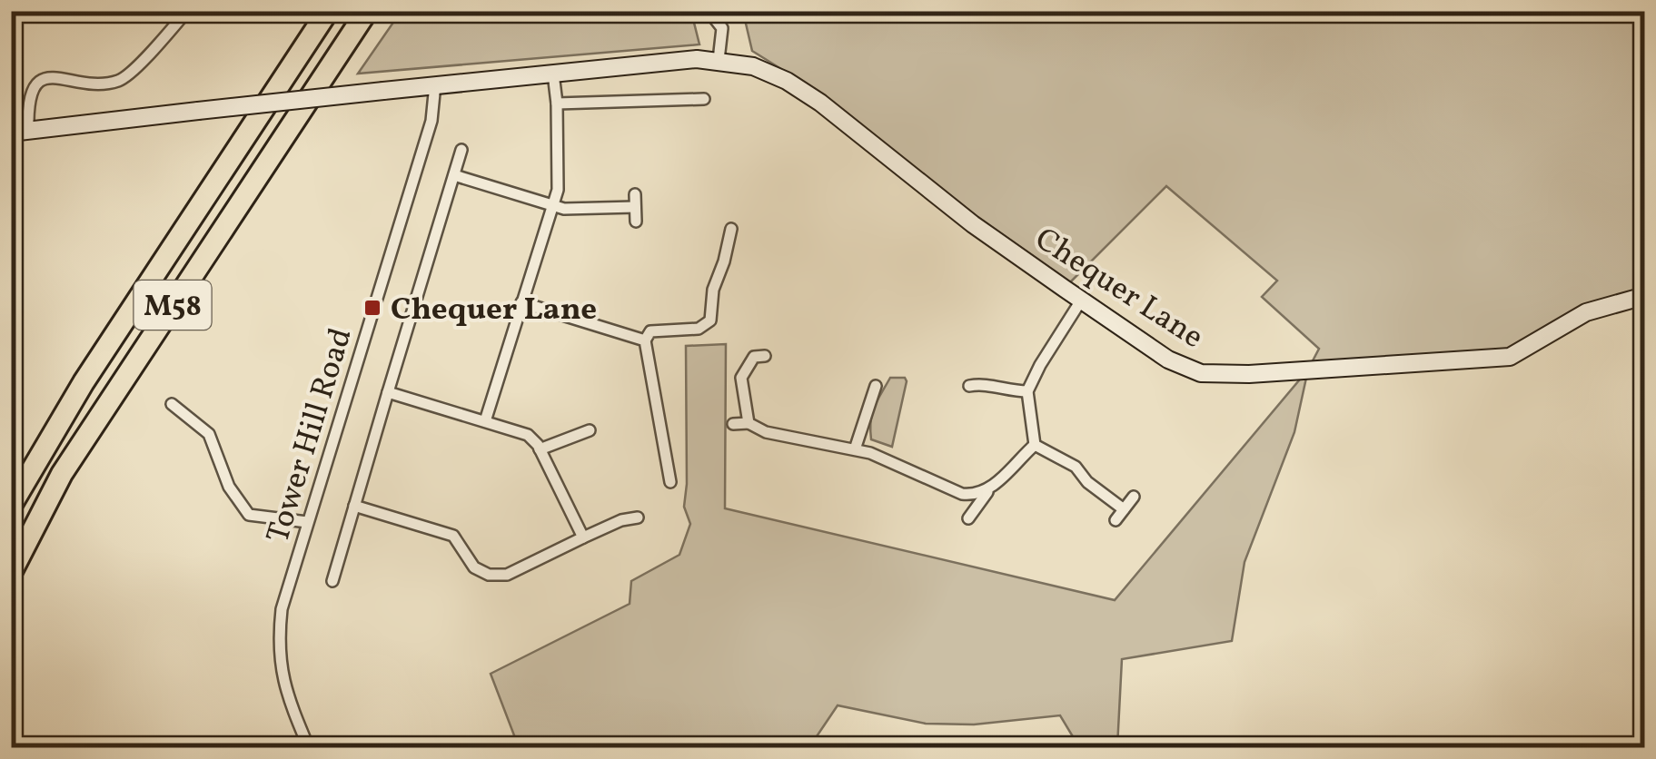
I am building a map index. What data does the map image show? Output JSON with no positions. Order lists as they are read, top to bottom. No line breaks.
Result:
{"streets":{"highway":["M58"],"street":["Chequer Lane","Tower Hill Road"]},"crossings":[["Chequer Lane","Tower Hill Road"]],"places":{"transit":["Chequer Lane"]}}
